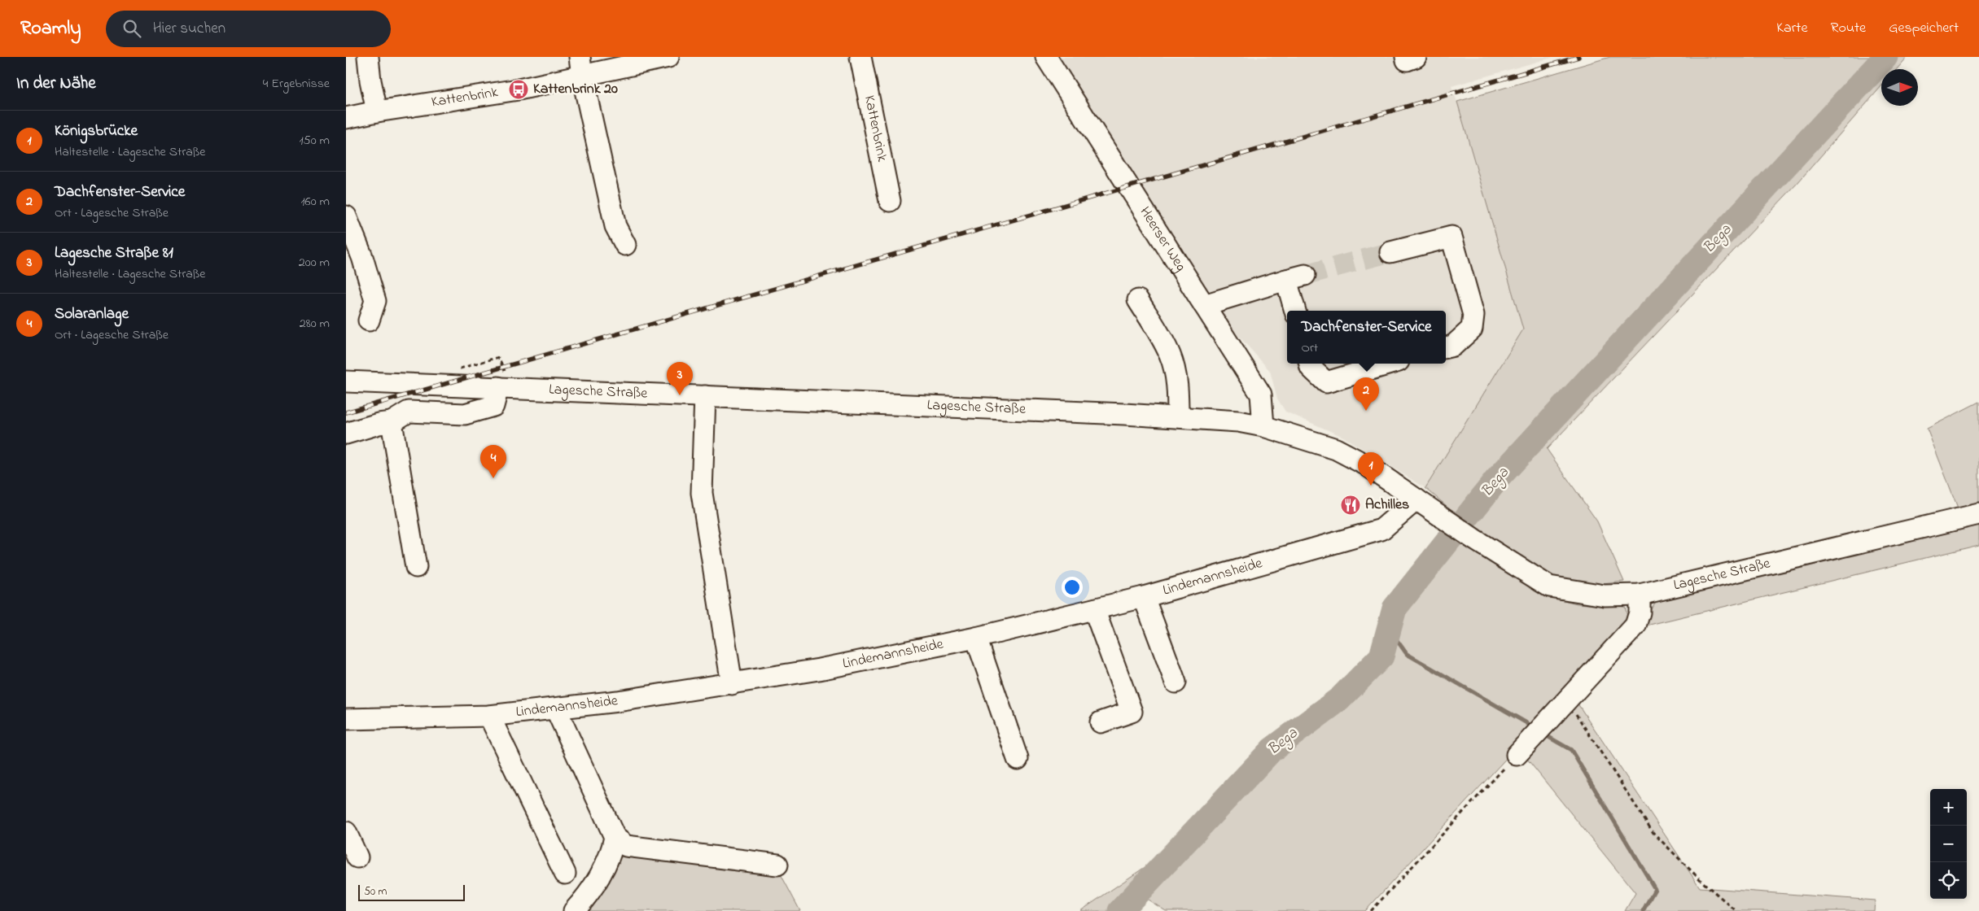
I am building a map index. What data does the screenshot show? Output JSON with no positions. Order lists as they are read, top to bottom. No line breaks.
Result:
{"streets":{"street":["Kattenbrink","Heerser Weg","Lagesche Straße","Lindemannsheide"]},"crossings":[["Heerser Weg","Lagesche Straße"],["Lagesche Straße","Lindemannsheide"]],"water":["Bega"],"places":{"bus stop":["Kattenbrink 20"],"restaurant":["Achilles"]},"scale_bar":"50 m","north":"right","page":{"header":"Roamly","search":"Hier suchen","nav":["Karte","Route","Gespeichert"],"heading":["In der Nähe","4 Ergebnisse"],"list":[{"mark":"1","name":"Königsbrücke","note":"Haltestelle · Lagesche Straße","value":"150 m"},{"mark":"2","name":"Dachfenster-Service","note":"Ort · Lagesche Straße","value":"160 m"},{"mark":"3","name":"Lagesche Straße 81","note":"Haltestelle · Lagesche Straße","value":"200 m"},{"mark":"4","name":"Solaranlage","note":"Ort · Lagesche Straße","value":"280 m"}],"popup":["Dachfenster-Service","Ort"],"pins":["3","2","4","1"],"map_buttons":["+","−"],"scale":"50 m"}}
